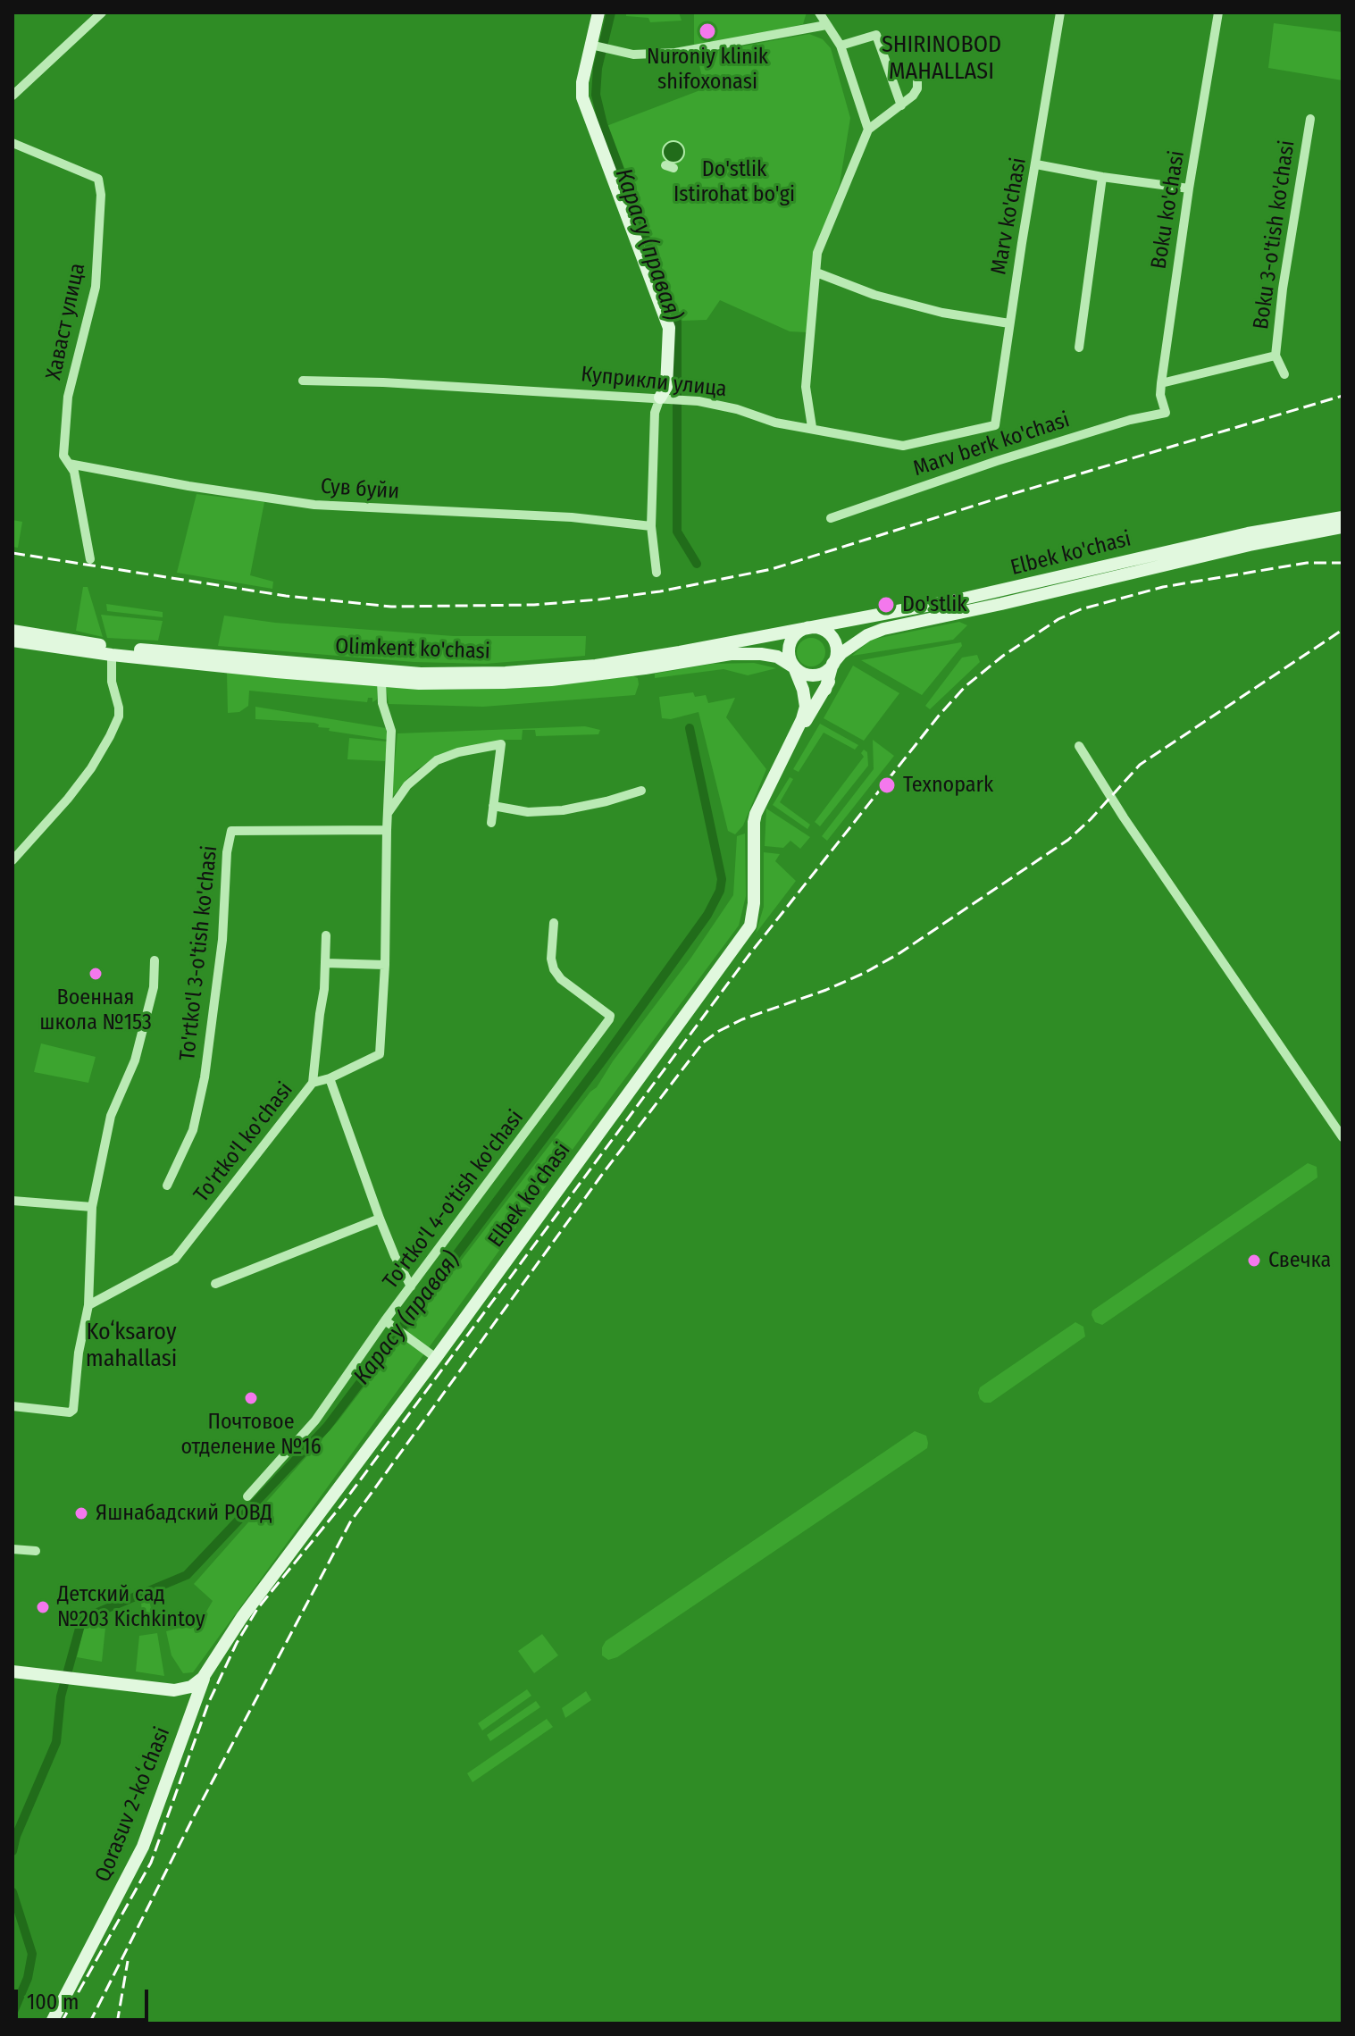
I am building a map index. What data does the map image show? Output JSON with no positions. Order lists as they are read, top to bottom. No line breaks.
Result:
{"streets":{"main road":["Elbek ko'chasi","Olimkent ko'chasi","Qorasuv 2-koʻchasi"],"street":["Boku ko'chasi","Marv ko'chasi","Boku 3-o'tish ko'chasi","Хаваст улица","Куприкли улица","Marv berk ko'chasi","Сув буйи","To'rtko'l 3-o'tish ko'chasi","To'rtko'l ko'chasi","To'rtko'l 4-o'tish ko'chasi"]},"crossings":[["Boku ko'chasi","Boku 3-o'tish ko'chasi"],["Boku ko'chasi","Marv berk ko'chasi"],["Marv ko'chasi","Куприкли улица"],["Хаваст улица","Сув буйи"],["Elbek ko'chasi","Olimkent ko'chasi"],["Elbek ko'chasi","Qorasuv 2-koʻchasi"],["Olimkent ko'chasi","To'rtko'l ko'chasi"],["To'rtko'l 3-o'tish ko'chasi","To'rtko'l ko'chasi"]],"districts":["SHIRINOBOD MAHALLASI","Koʻksaroy mahallasi"],"water":["Карасу (правая)"],"parks":["Do'stlik Istirohat bo'gi"],"places":["Nuroniy klinik shifoxonasi","Do'stlik","Texnopark","Военная школа №153","Свечка","Почтовое отделение №16","Яшнабадский РОВД","Детский сад №203 Kichkintoy"],"scale_bar":"100 m"}
